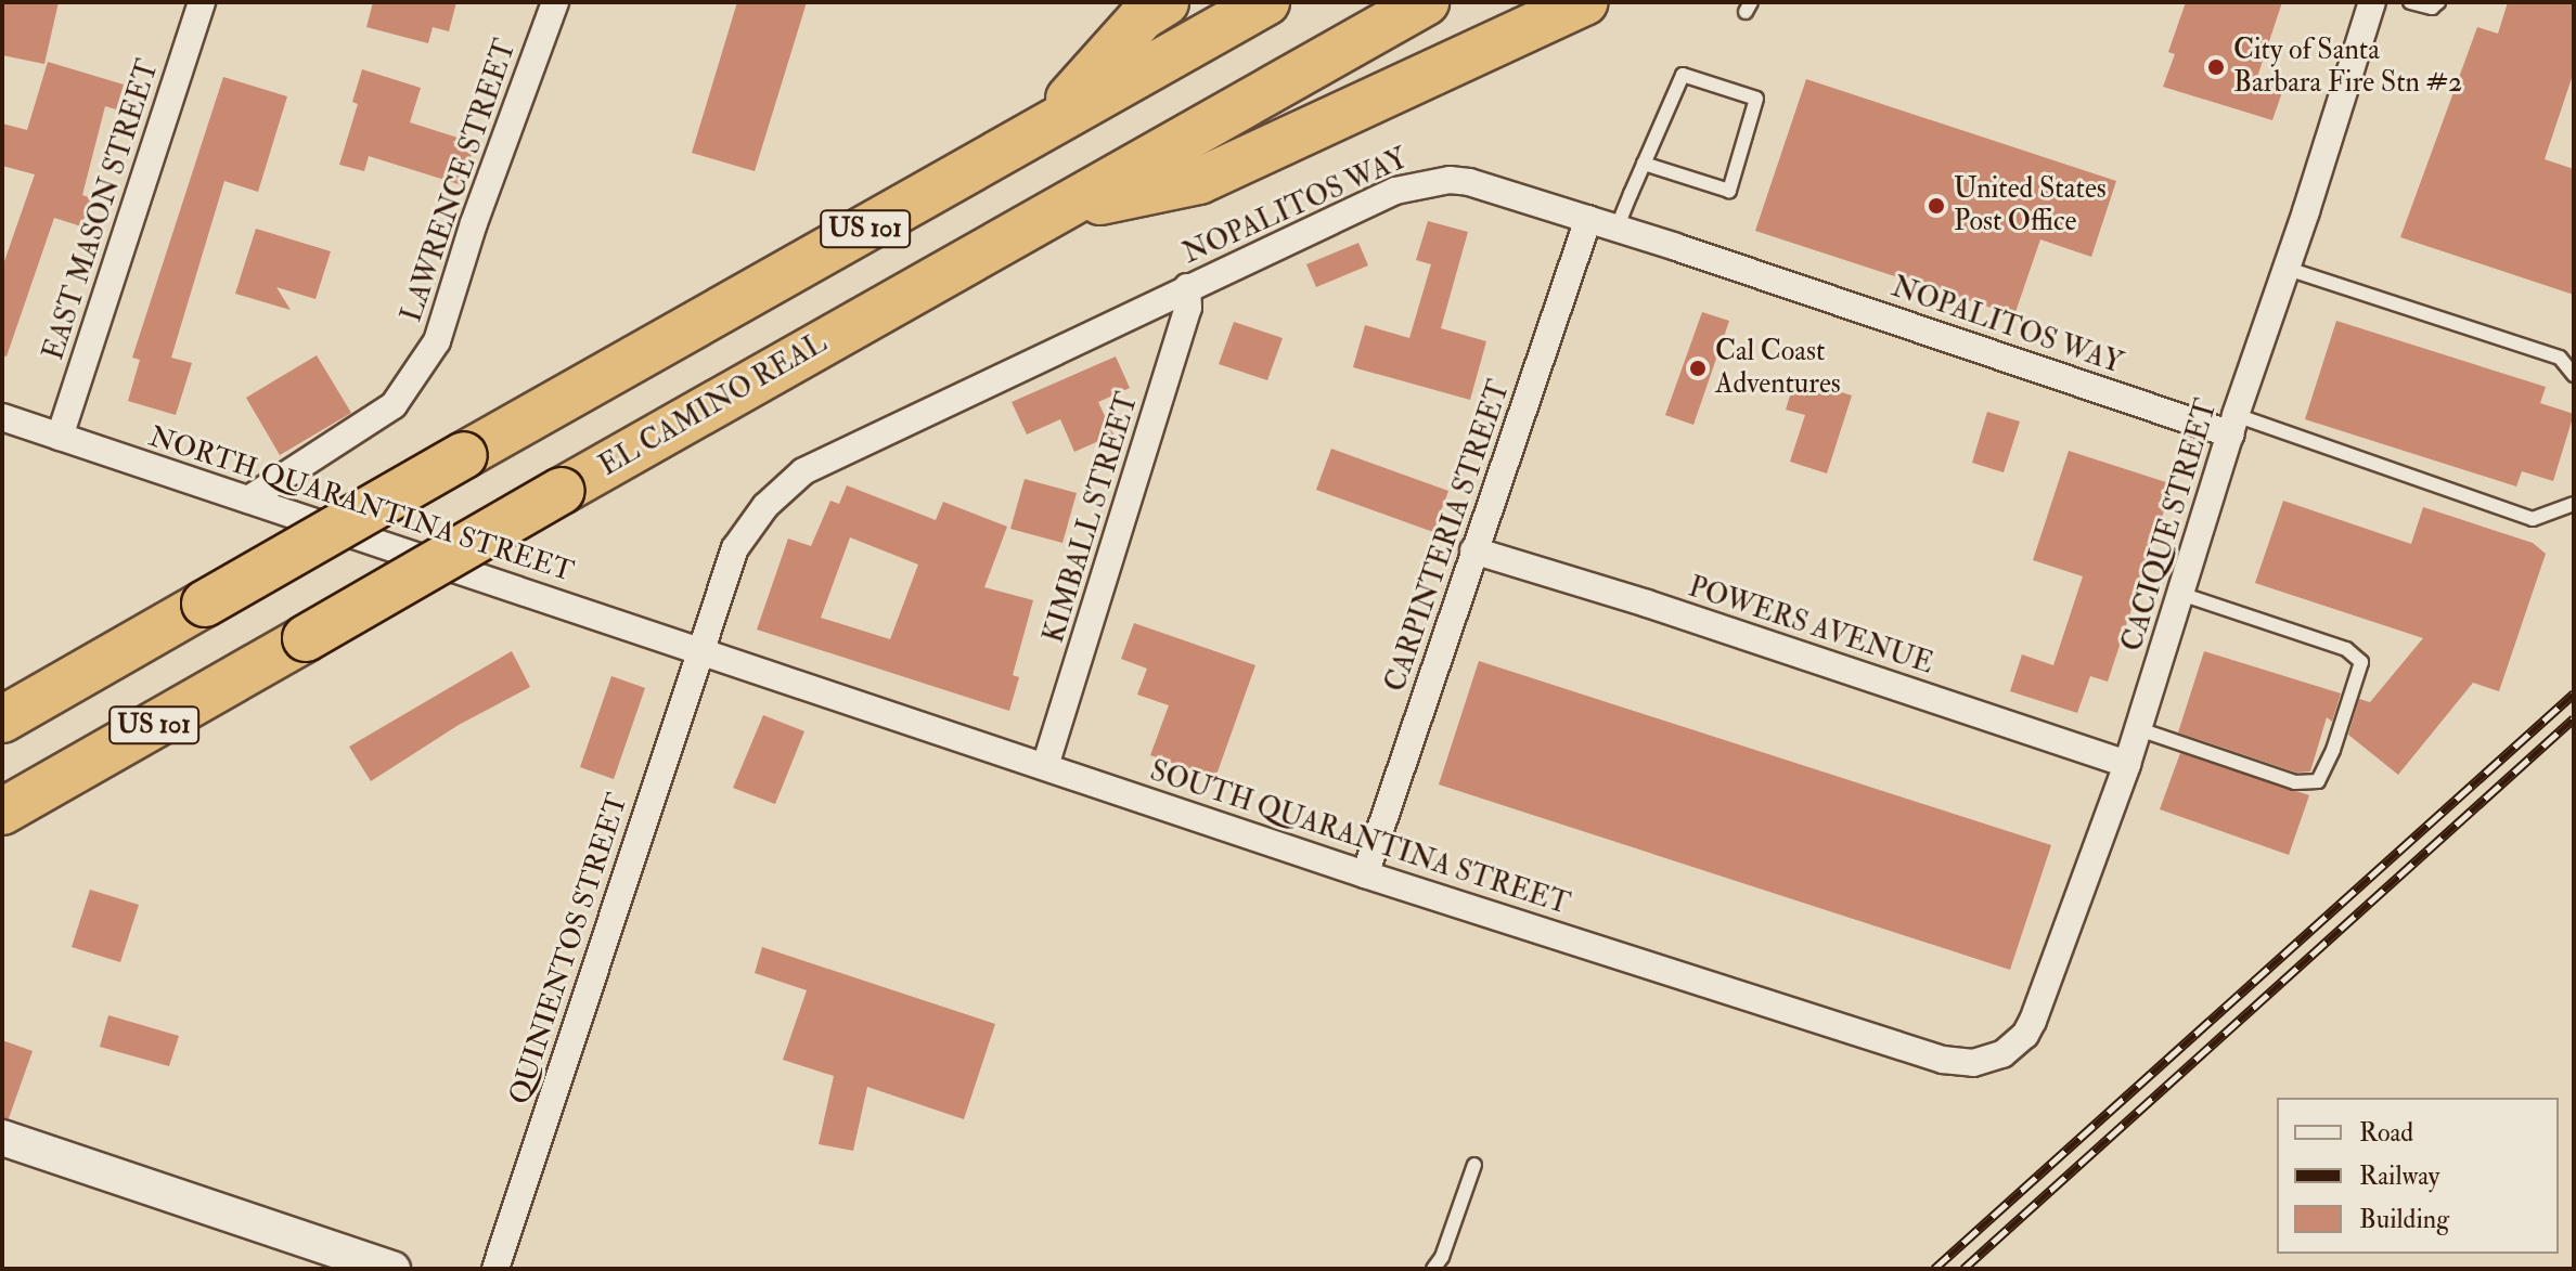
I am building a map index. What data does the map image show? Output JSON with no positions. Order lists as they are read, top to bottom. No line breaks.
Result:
{"streets":{"highway":["US 101","EL CAMINO REAL"],"street":["LAWRENCE STREET","NOPALITOS WAY","EAST MASON STREET","NORTH QUARANTINA STREET","KIMBALL STREET","CACIQUE STREET","CARPINTERIA STREET","POWERS AVENUE","SOUTH QUARANTINA STREET","QUINIENTOS STREET"]},"crossings":[["LAWRENCE STREET","NORTH QUARANTINA STREET"],["NOPALITOS WAY","NORTH QUARANTINA STREET"],["NOPALITOS WAY","KIMBALL STREET"],["NOPALITOS WAY","CACIQUE STREET"],["NOPALITOS WAY","CARPINTERIA STREET"],["NOPALITOS WAY","SOUTH QUARANTINA STREET"],["NOPALITOS WAY","QUINIENTOS STREET"],["EAST MASON STREET","NORTH QUARANTINA STREET"],["NORTH QUARANTINA STREET","SOUTH QUARANTINA STREET"],["NORTH QUARANTINA STREET","QUINIENTOS STREET"],["KIMBALL STREET","SOUTH QUARANTINA STREET"],["CACIQUE STREET","POWERS AVENUE"],["CACIQUE STREET","SOUTH QUARANTINA STREET"],["CARPINTERIA STREET","POWERS AVENUE"],["CARPINTERIA STREET","SOUTH QUARANTINA STREET"],["SOUTH QUARANTINA STREET","QUINIENTOS STREET"]],"places":["City of Santa Barbara Fire Stn #2","United States Post Office","Cal Coast Adventures"],"legend":["Road","Railway","Building"]}
